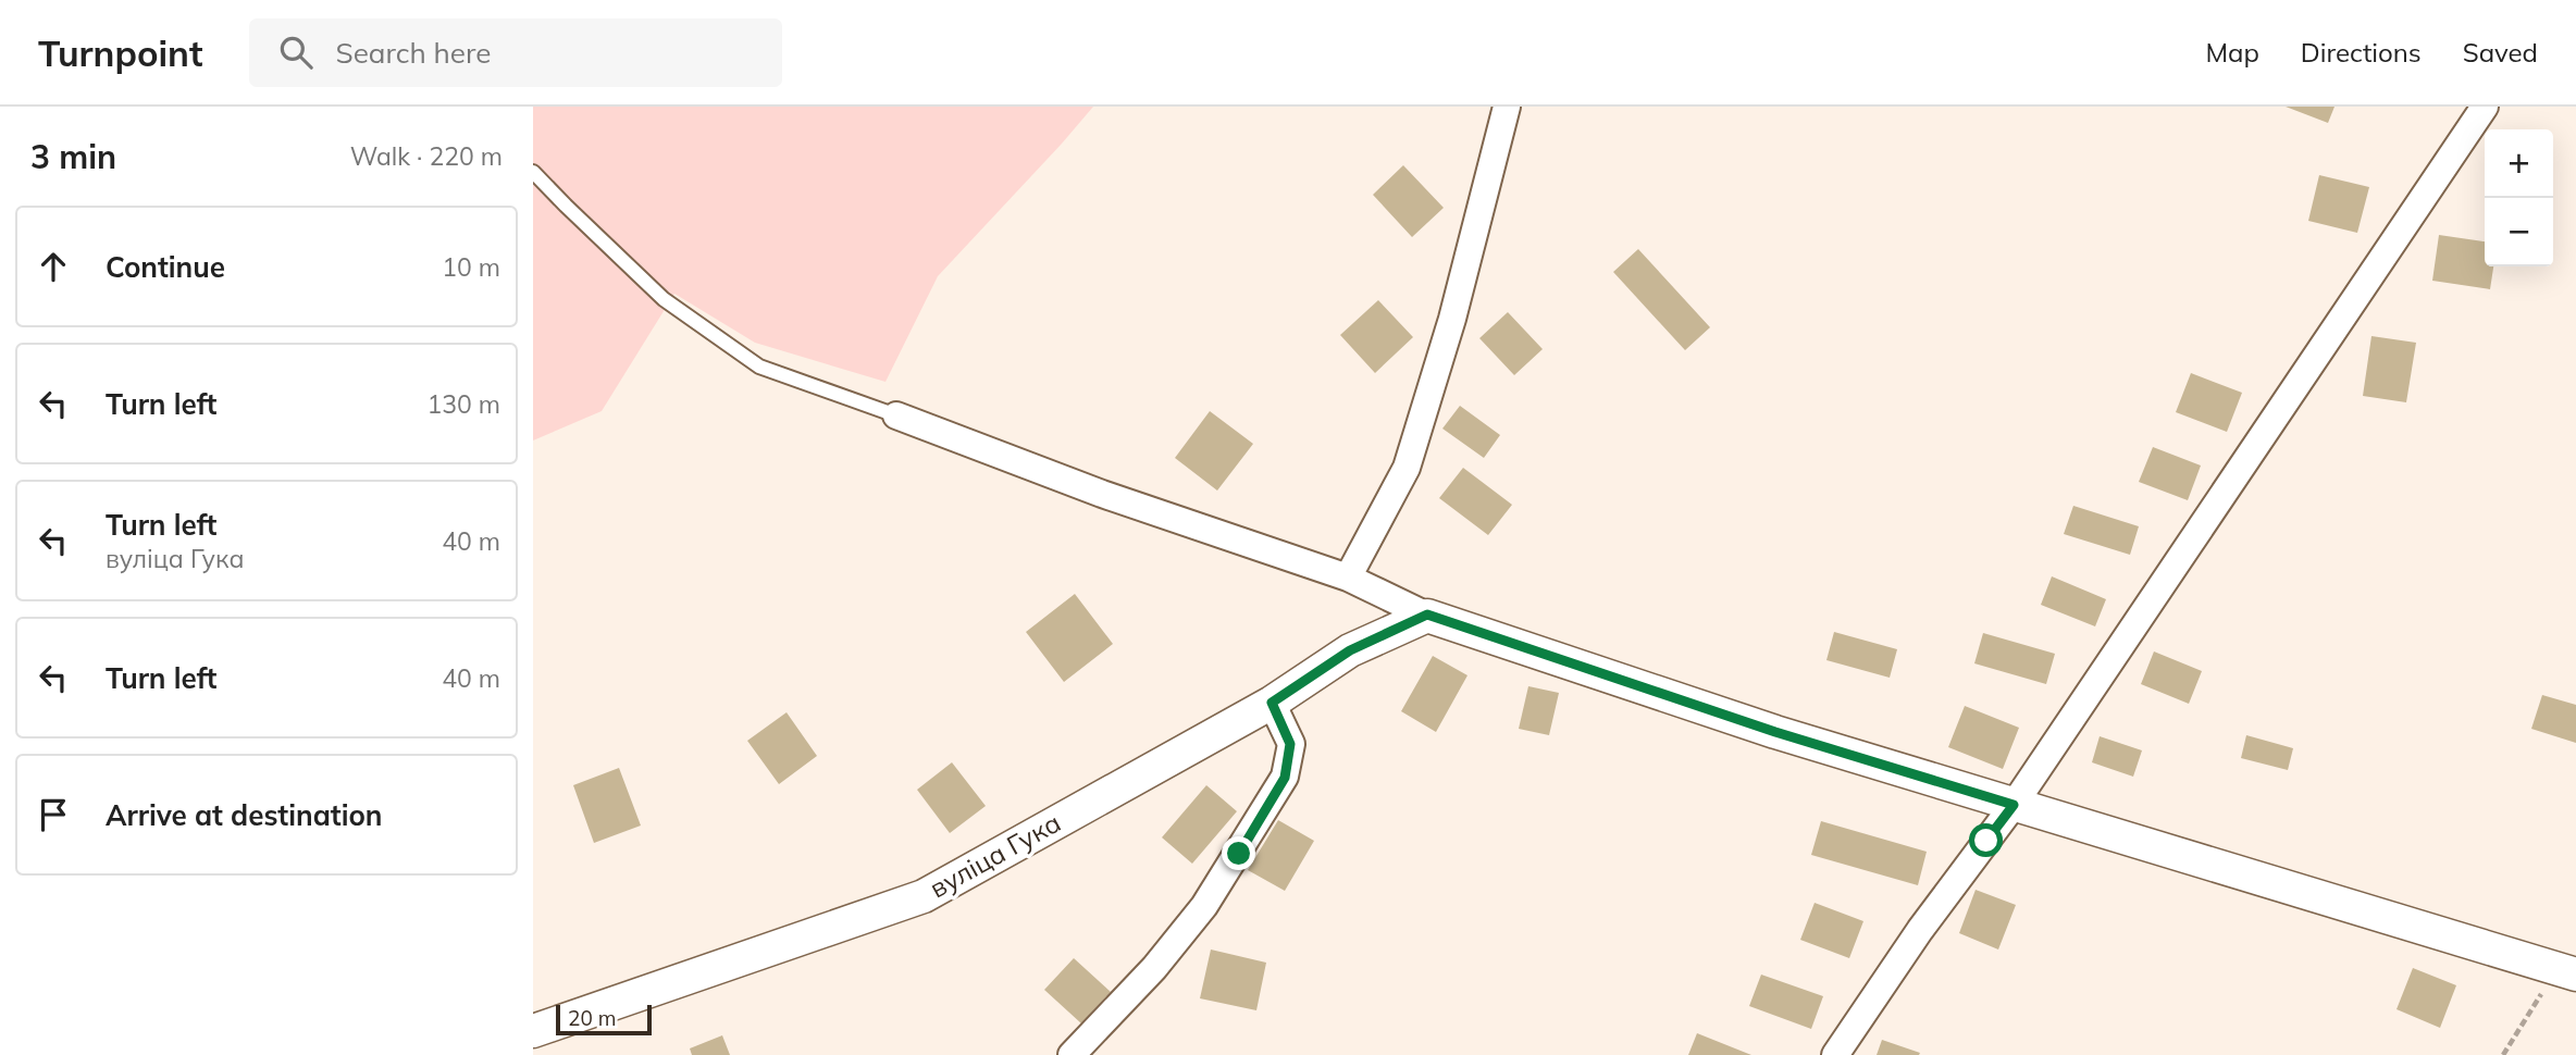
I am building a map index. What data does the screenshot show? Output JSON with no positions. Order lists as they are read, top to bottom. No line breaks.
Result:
{"streets":{"street":["вуліца Гука"]},"scale_bar":"20 m","page":{"header":"Turnpoint","search":"Search here","nav":["Map","Directions","Saved"],"heading":["3 min","Walk · 220 m"],"map_buttons":["+","−"],"list":[["Continue","10 m"],["Turn left","130 m"],["Turn left","вуліца Гука","40 m"],["Turn left","40 m"],"Arrive at destination"],"scale":"20 m"}}
